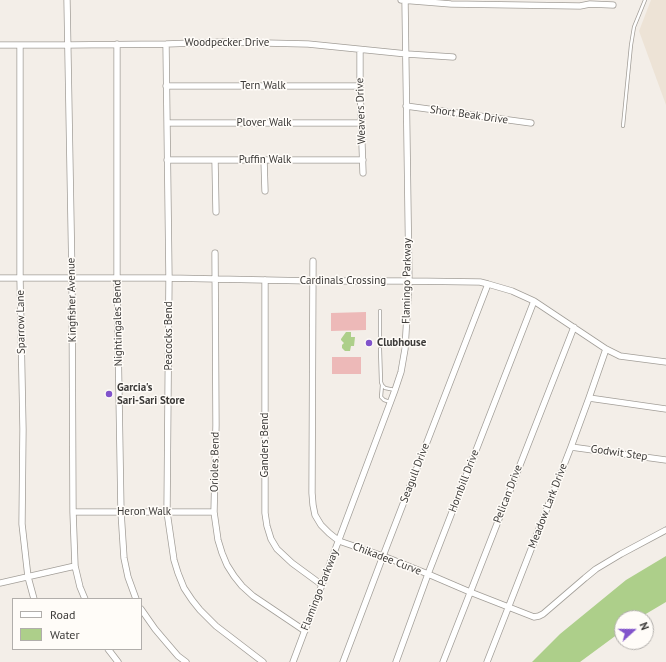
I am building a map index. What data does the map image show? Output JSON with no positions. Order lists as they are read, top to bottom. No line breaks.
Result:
{"streets":{"street":["Woodpecker Drive","Tern Walk","Weavers Drive","Short Beak Drive","Plover Walk","Puffin Walk","Cardinals Crossing","Flamingo Parkway","Kingfisher Avenue","Sparrow Lane","Nightingales Bend","Peacocks Bend","Ganders Bend","Godwit Step","Orioles Bend","Seagull Drive","Hornbill Drive","Pelican Drive","Meadow Lark Drive","Heron Walk","Chikadee Curve"]},"crossings":[["Woodpecker Drive","Weavers Drive"],["Woodpecker Drive","Flamingo Parkway"],["Woodpecker Drive","Kingfisher Avenue"],["Woodpecker Drive","Sparrow Lane"],["Woodpecker Drive","Nightingales Bend"],["Woodpecker Drive","Peacocks Bend"],["Tern Walk","Weavers Drive"],["Tern Walk","Peacocks Bend"],["Weavers Drive","Plover Walk"],["Weavers Drive","Puffin Walk"],["Short Beak Drive","Flamingo Parkway"],["Plover Walk","Peacocks Bend"],["Puffin Walk","Peacocks Bend"],["Cardinals Crossing","Flamingo Parkway"],["Cardinals Crossing","Kingfisher Avenue"],["Cardinals Crossing","Sparrow Lane"],["Cardinals Crossing","Nightingales Bend"],["Cardinals Crossing","Peacocks Bend"],["Cardinals Crossing","Ganders Bend"],["Cardinals Crossing","Orioles Bend"],["Cardinals Crossing","Seagull Drive"],["Cardinals Crossing","Hornbill Drive"],["Cardinals Crossing","Pelican Drive"],["Cardinals Crossing","Meadow Lark Drive"],["Cardinals Crossing","Chikadee Curve"],["Flamingo Parkway","Ganders Bend"],["Flamingo Parkway","Orioles Bend"],["Flamingo Parkway","Chikadee Curve"],["Kingfisher Avenue","Heron Walk"],["Nightingales Bend","Heron Walk"],["Peacocks Bend","Heron Walk"],["Godwit Step","Meadow Lark Drive"],["Orioles Bend","Heron Walk"],["Seagull Drive","Chikadee Curve"],["Hornbill Drive","Chikadee Curve"],["Pelican Drive","Chikadee Curve"],["Meadow Lark Drive","Chikadee Curve"]],"places":["Clubhouse","Garcia's Sari-Sari Store"],"legend":["Road","Water"],"north":"right"}
